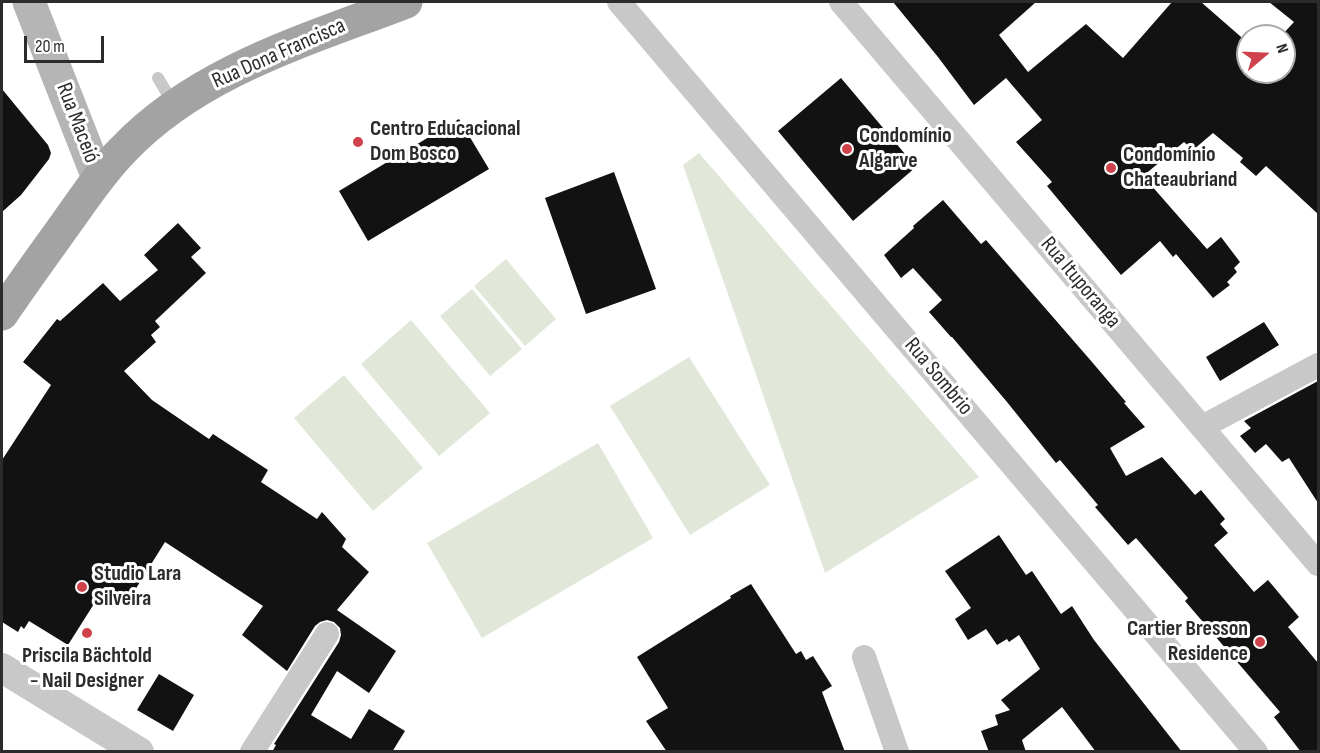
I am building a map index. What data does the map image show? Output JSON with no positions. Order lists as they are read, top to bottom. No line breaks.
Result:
{"streets":{"main road":["Rua Dona Francisca","Rua Maceió"],"street":["Rua Ituporanga","Rua Sombrio"]},"crossings":[["Rua Dona Francisca","Rua Maceió"]],"places":["Centro Educacional Dom Bosco","Condomínio Algarve","Condomínio Chateaubriand","Studio Lara Silveira","Priscila Bächtold - Nail Designer","Cartier Bresson Residence"],"scale_bar":"20 m","north":"right"}
